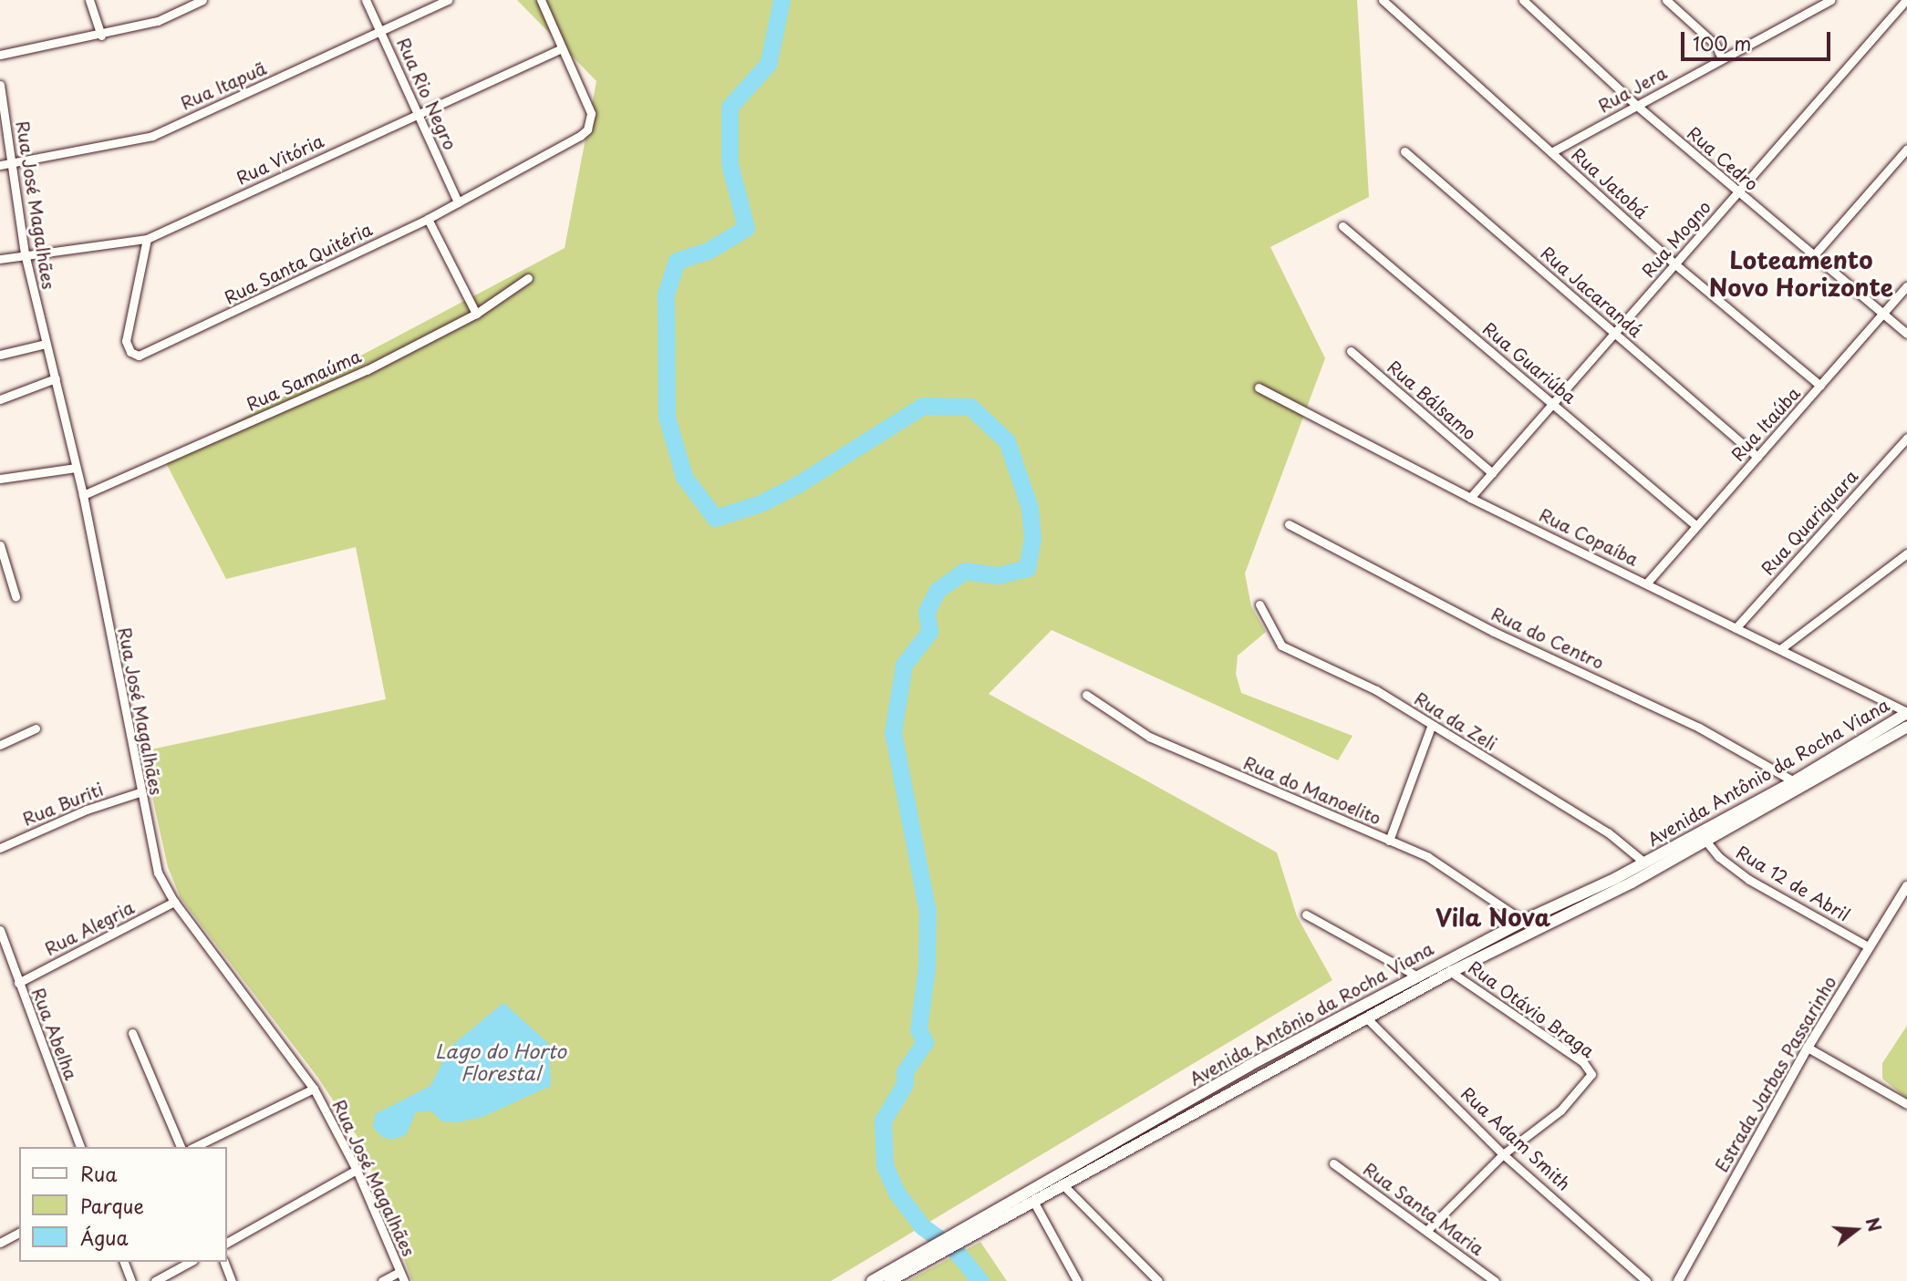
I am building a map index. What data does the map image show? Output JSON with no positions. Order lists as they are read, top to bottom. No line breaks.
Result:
{"streets":{"main road":["Avenida Antônio da Rocha Viana"],"street":["Rua Itapuã","Rua Jera","Rua Rio Negro","Rua Cedro","Rua Vitória","Rua Jatobá","Rua José Magalhães","Rua Mogno","Rua Santa Quitéria","Rua Jacarandá","Rua Guariúba","Rua Samaúma","Rua Bálsamo","Rua Itaúba","Rua Quariquara","Rua Copaíba","Rua do Centro","Rua da Zeli","Rua do Manoelito","Rua Buriti","Rua 12 de Abril","Rua Alegria","Rua Otávio Braga","Rua Abelha","Estrada Jarbas Passarinho","Rua Adam Smith","Rua Santa Maria"]},"crossings":[["Rua Itapuã","Rua Rio Negro"],["Rua Itapuã","Rua José Magalhães"],["Rua Jera","Rua Cedro"],["Rua Jera","Rua Jatobá"],["Rua Rio Negro","Rua Vitória"],["Rua Rio Negro","Rua Santa Quitéria"],["Rua Cedro","Rua Mogno"],["Rua Cedro","Rua Itaúba"],["Rua Vitória","Rua José Magalhães"],["Rua Vitória","Rua Santa Quitéria"],["Rua Jatobá","Rua Mogno"],["Rua Jatobá","Rua Itaúba"],["Rua José Magalhães","Rua Samaúma"],["Rua José Magalhães","Rua Buriti"],["Rua José Magalhães","Rua Alegria"],["Rua Mogno","Rua Jacarandá"],["Rua Mogno","Rua Guariúba"],["Rua Mogno","Rua Bálsamo"],["Rua Mogno","Rua Copaíba"],["Rua Jacarandá","Rua Itaúba"],["Rua Guariúba","Rua Itaúba"],["Rua Itaúba","Rua Copaíba"],["Rua Quariquara","Rua Copaíba"],["Rua Copaíba","Avenida Antônio da Rocha Viana"],["Rua do Centro","Avenida Antônio da Rocha Viana"],["Rua da Zeli","Avenida Antônio da Rocha Viana"],["Avenida Antônio da Rocha Viana","Rua do Manoelito"],["Avenida Antônio da Rocha Viana","Rua 12 de Abril"],["Avenida Antônio da Rocha Viana","Rua Otávio Braga"],["Avenida Antônio da Rocha Viana","Rua Adam Smith"],["Rua 12 de Abril","Estrada Jarbas Passarinho"],["Rua Alegria","Rua Abelha"],["Rua Otávio Braga","Rua Adam Smith"]],"districts":["Loteamento Novo Horizonte","Vila Nova"],"water":["Lago do Horto Florestal"],"legend":["Rua","Parque","Água"],"scale_bar":"100 m","north":"right"}
